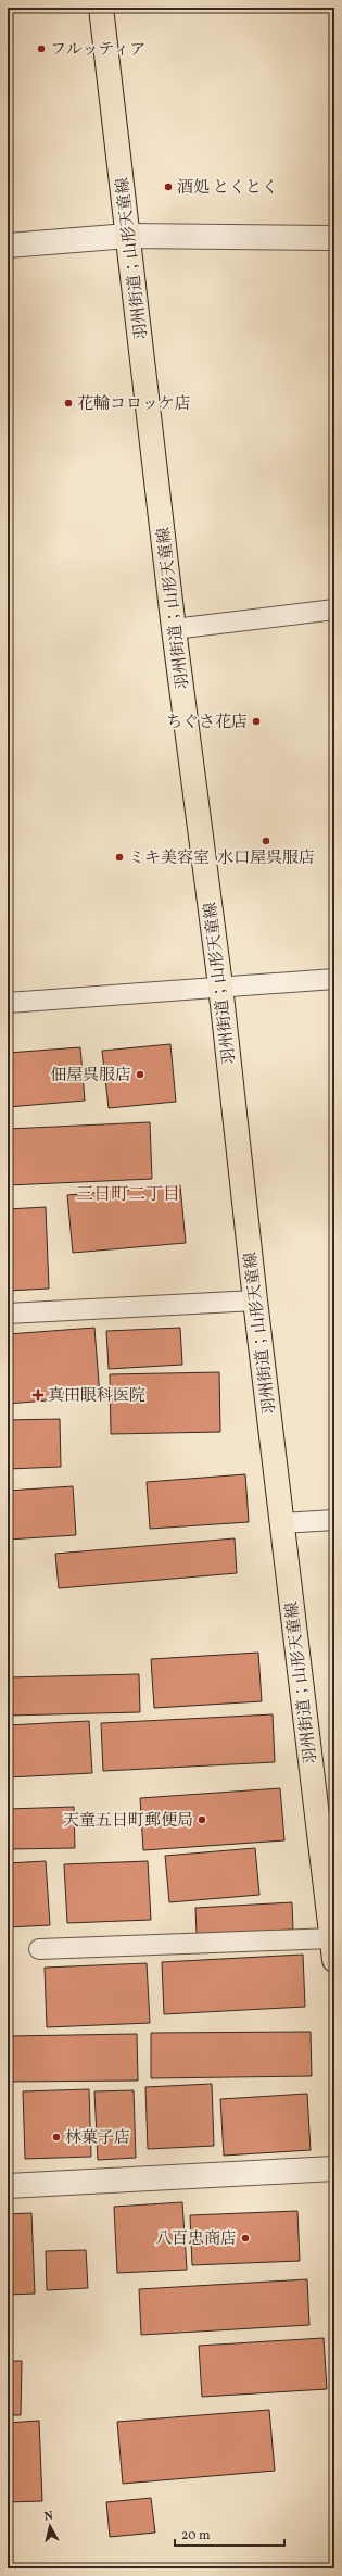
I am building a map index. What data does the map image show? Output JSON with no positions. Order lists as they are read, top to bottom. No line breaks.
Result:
{"streets":{"main road":["羽州街道；山形天童線"]},"districts":["三日町二丁目"],"places":{"other":["フルッティア","酒処 とくとく","花輪コロッケ店","ちぐさ花店","水口屋呉服店","ミキ美容室","佃屋呉服店","天童五日町郵便局","林菓子店","八百忠商店"],"health":["真田眼科医院"]},"scale_bar":"20 m","north":"top"}
